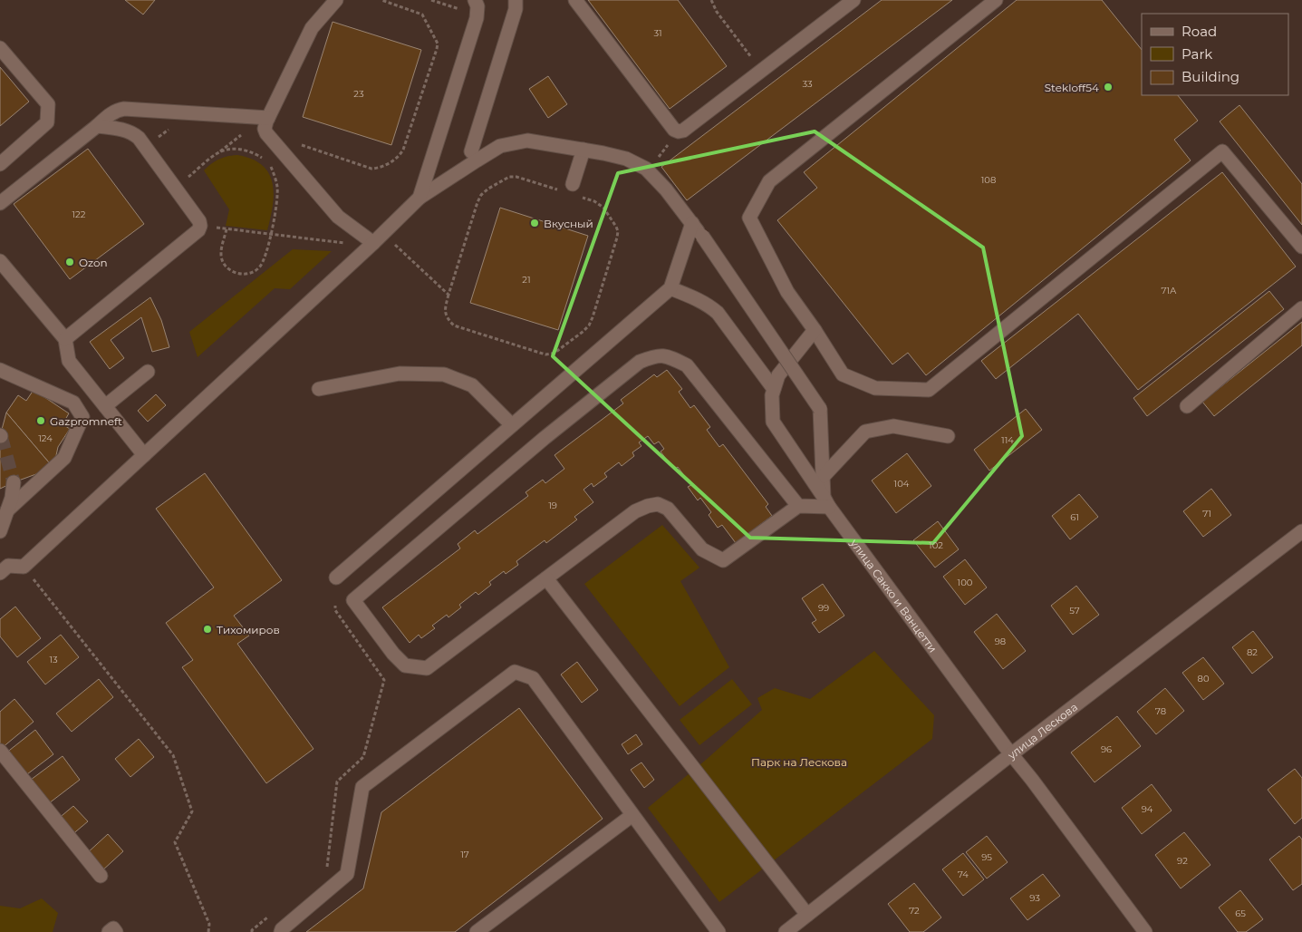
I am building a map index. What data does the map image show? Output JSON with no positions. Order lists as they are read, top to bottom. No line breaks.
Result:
{"streets":{"street":["улица Сакко и Ванцетти","улица Лескова"]},"crossings":[["улица Сакко и Ванцетти","улица Лескова"]],"parks":["Парк на Лескова"],"places":["Stekloff54","Вкусный","Ozon","Gazpromneft","Тихомиров"],"house_numbers":["31","33","23","108","122","21","71А","124","114","104","19","71","61","102","100","99","57","98","82","13","80","78","96","94","17","95","92","74","93","72","65"],"legend":["Road","Park","Building"]}
